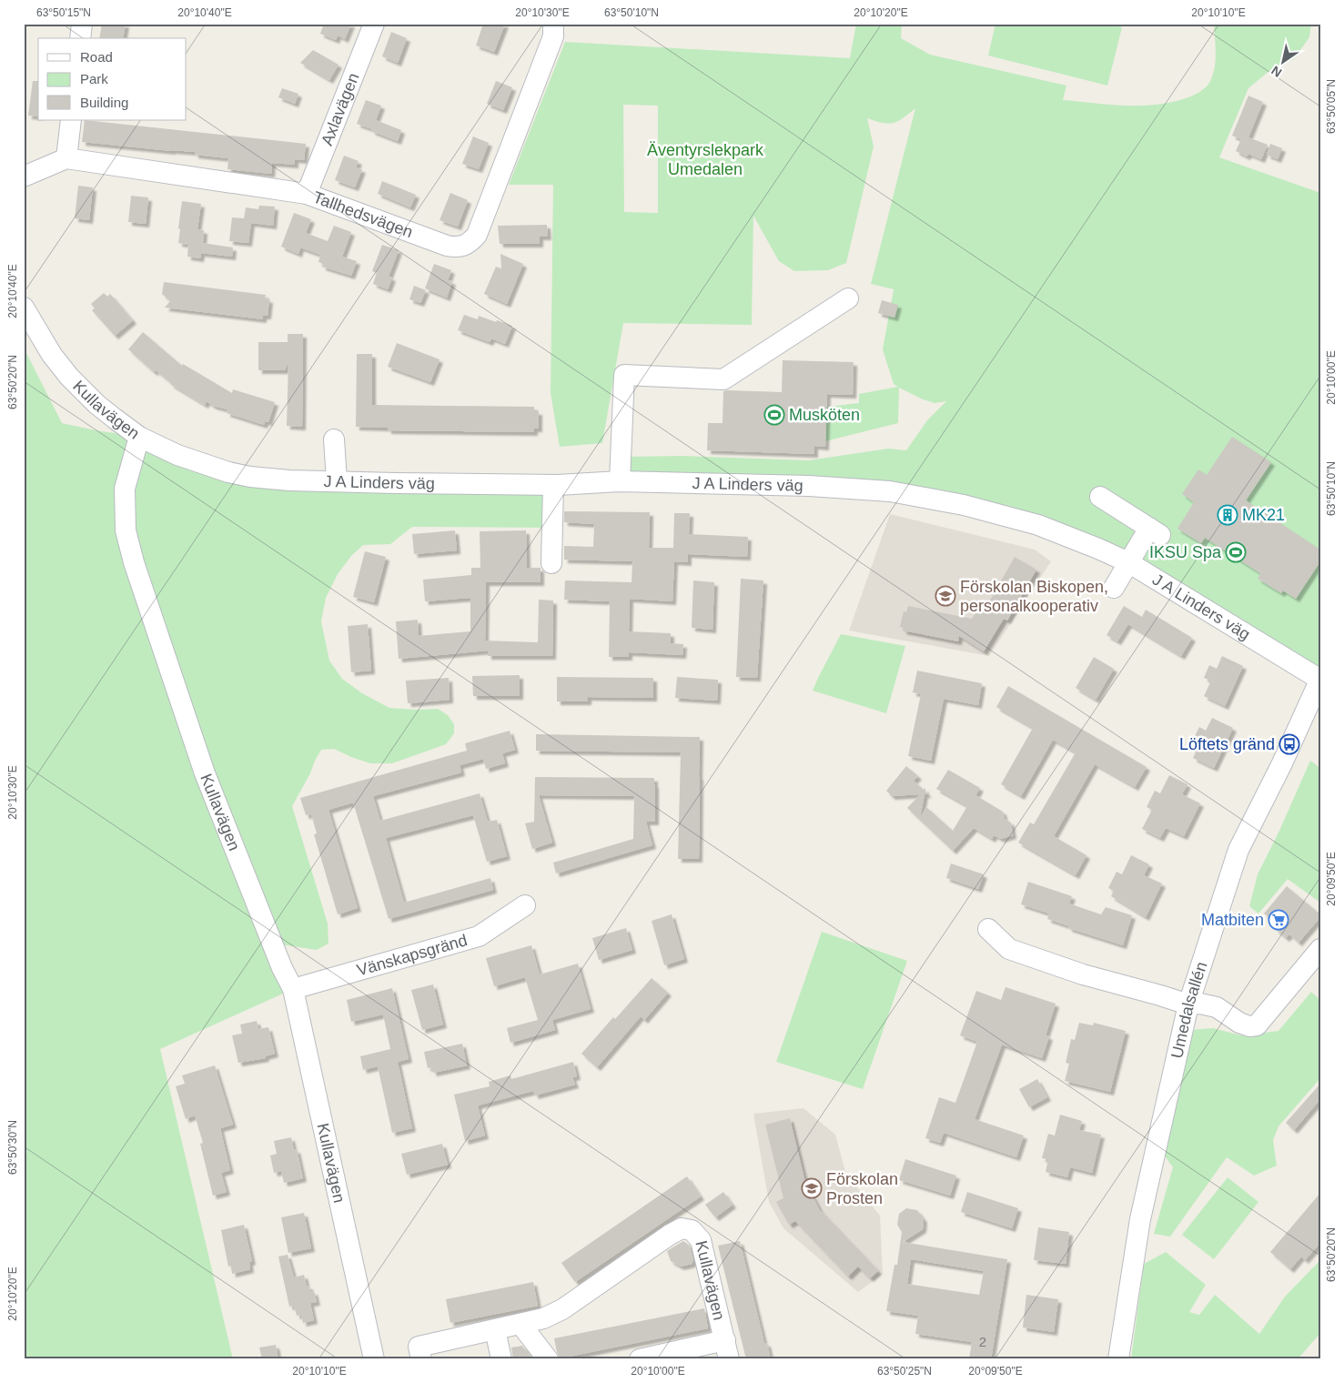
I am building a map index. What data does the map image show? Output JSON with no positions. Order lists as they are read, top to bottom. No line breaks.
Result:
{"streets":{"street":["Axlavägen","Tallhedsvägen","Kullavägen","J A Linders väg","Vänskapsgränd","Umedalsallén"]},"crossings":[["Axlavägen","Tallhedsvägen"],["Kullavägen","J A Linders väg"],["Kullavägen","Vänskapsgränd"],["J A Linders väg","Umedalsallén"]],"parks":["Äventyrslekpark Umedalen"],"places":{"sports":["Musköten","IKSU Spa"],"building":["MK21"],"school or university":["Förskolan Biskopen, personalkooperativ","Förskolan Prosten"],"bus stop":["Löftets gränd"],"supermarket":["Matbiten"]},"house_numbers":["2"],"legend":["Road","Park","Building"],"north":"bottom left","coordinates":["63°50'15\"N","20°10'40\"E","20°10'30\"E","63°50'10\"N","20°10'20\"E","20°10'10\"E","63°50'05\"N","20°10'00\"E","63°50'20\"N","20°09'50\"E","63°50'30\"N","63°50'25\"N"]}
